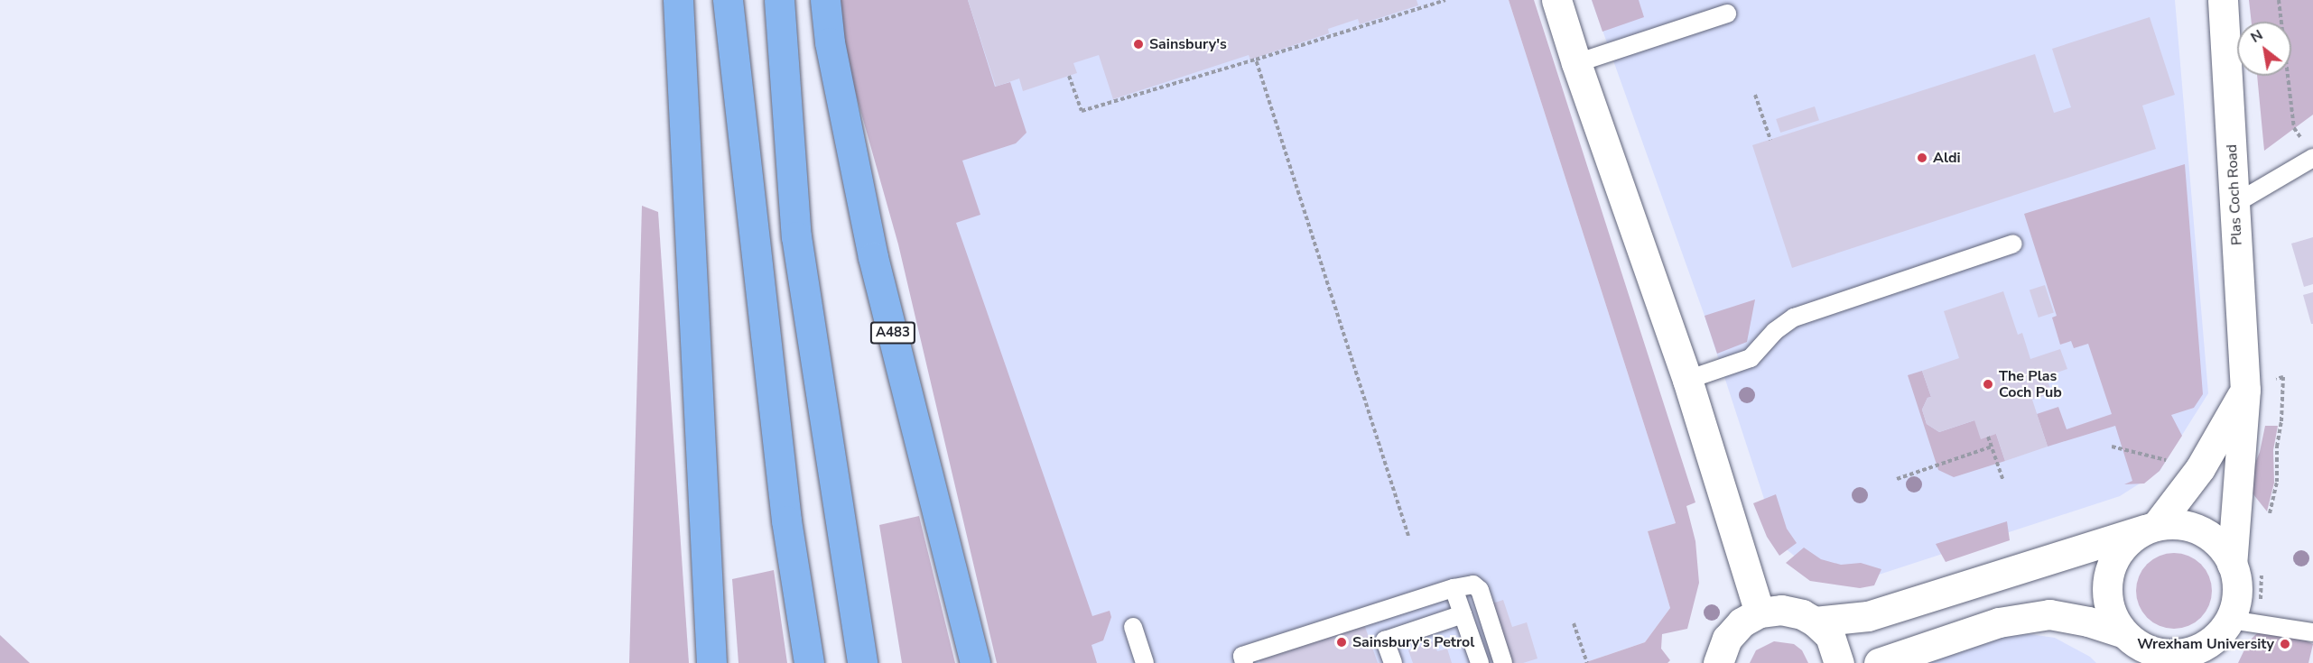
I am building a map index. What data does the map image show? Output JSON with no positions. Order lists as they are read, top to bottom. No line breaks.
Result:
{"streets":{"highway":["A483"],"street":["Plas Coch Road"]},"places":["Sainsbury's","Aldi","The Plas Coch Pub","Sainsbury's Petrol","Wrexham University"],"north":"top left"}
